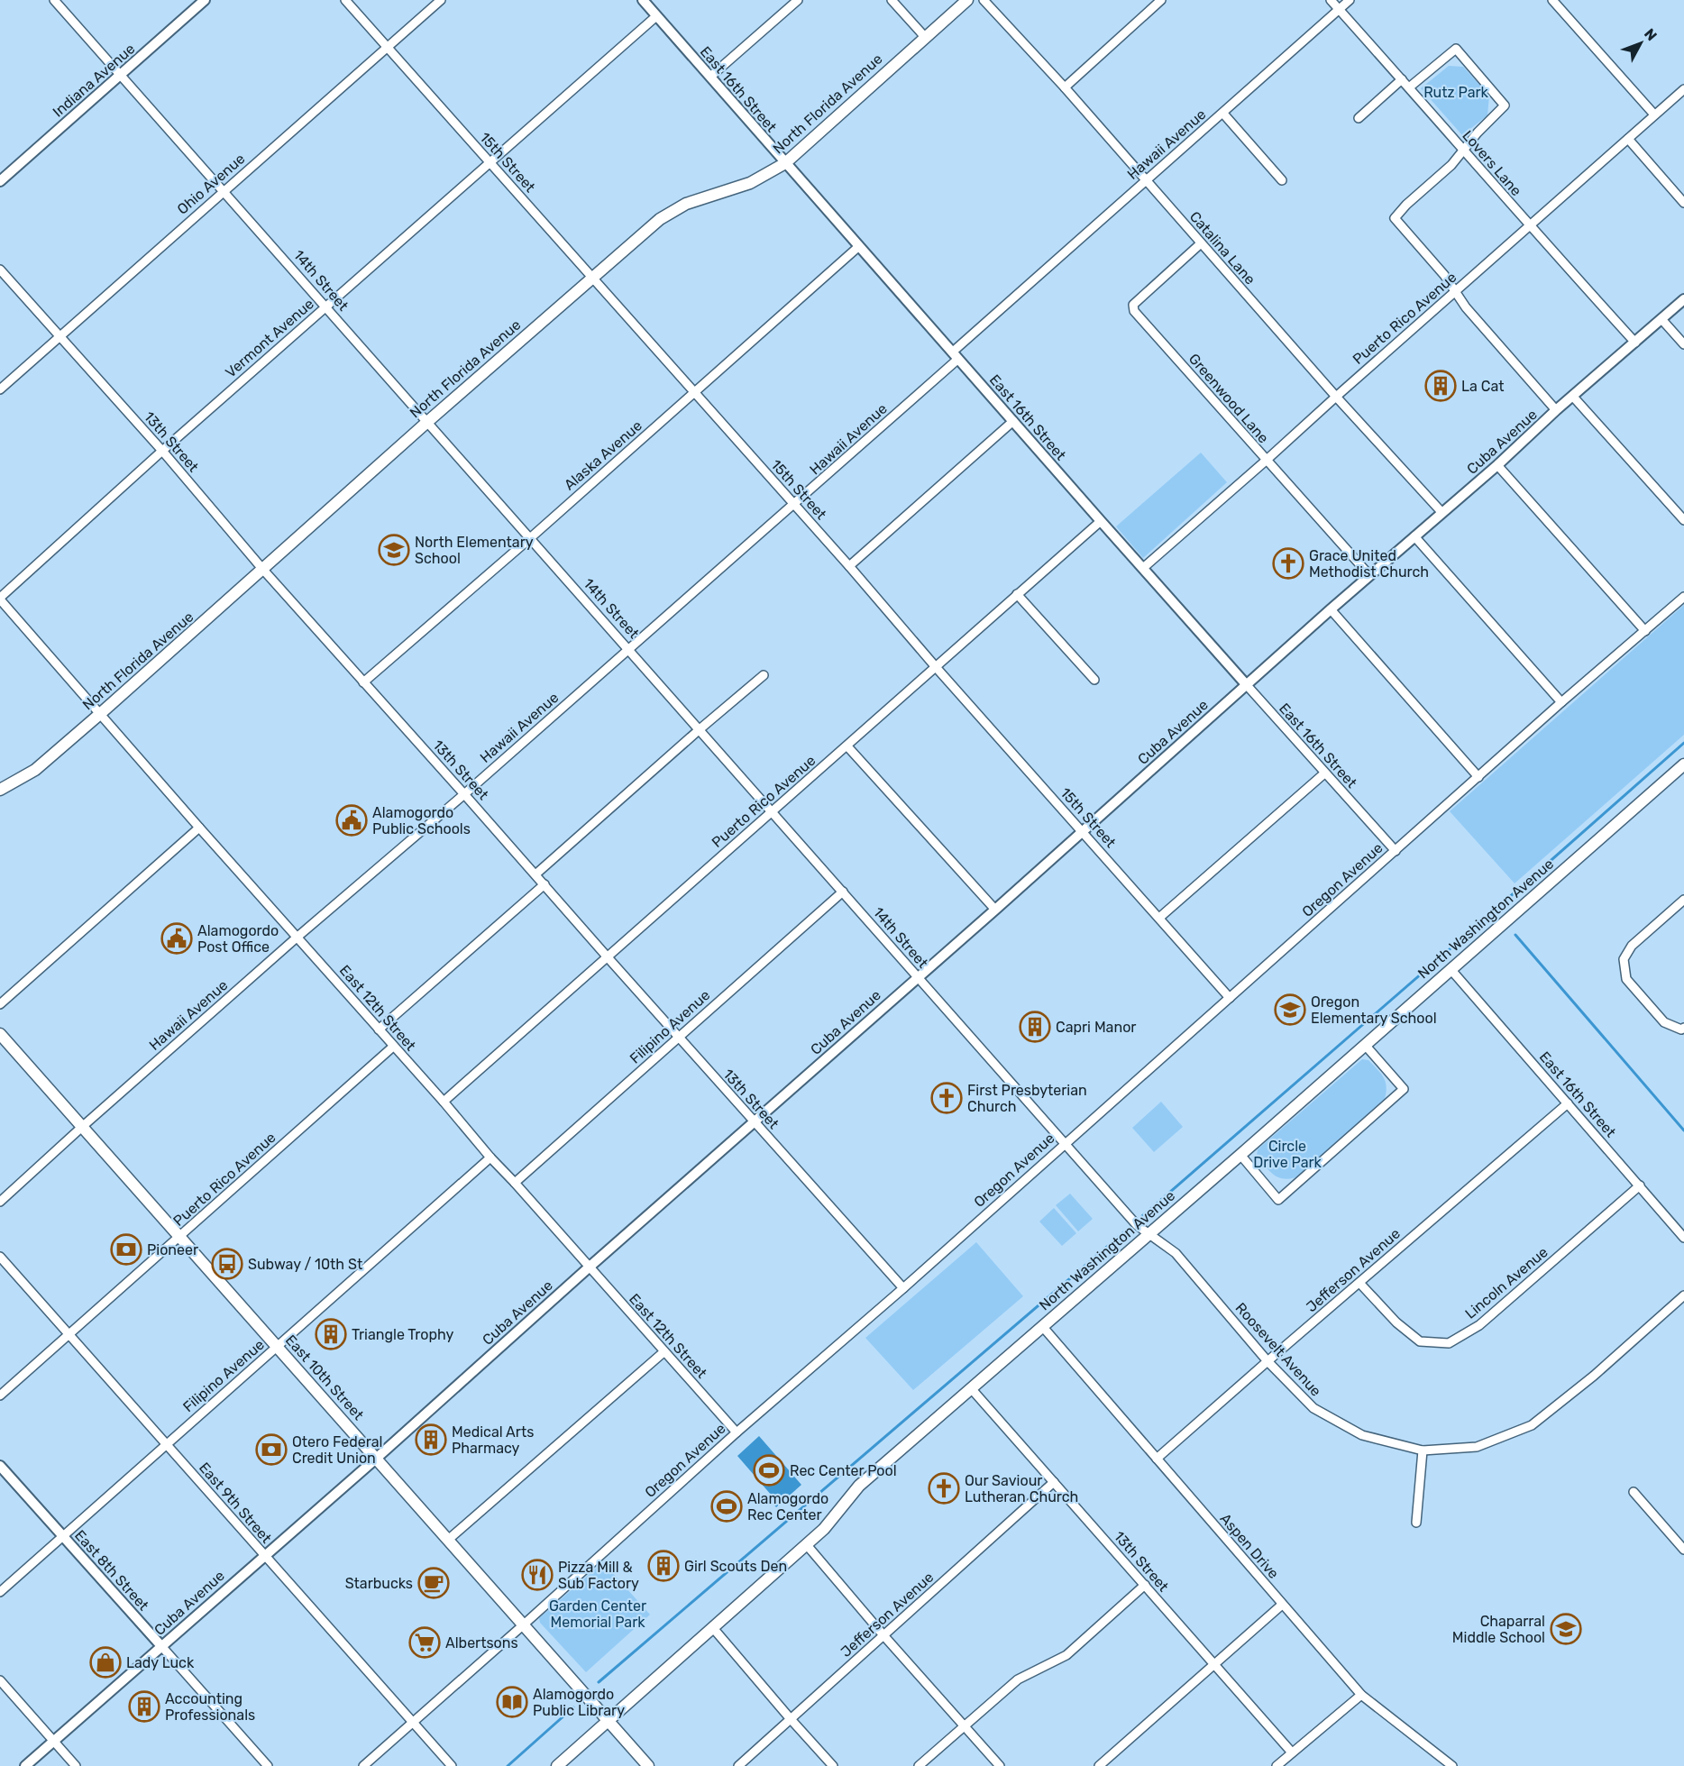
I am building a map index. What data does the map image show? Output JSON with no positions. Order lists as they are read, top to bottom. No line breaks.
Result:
{"streets":{"main road":["North Florida Avenue","North Washington Avenue","East 10th Street"],"street":["Indiana Avenue","East 16th Street","Hawaii Avenue","15th Street","Lovers Lane","Ohio Avenue","Catalina Lane","14th Street","Puerto Rico Avenue","Vermont Avenue","Greenwood Lane","13th Street","Cuba Avenue","Alaska Avenue","Oregon Avenue","East 12th Street","Filipino Avenue","Jefferson Avenue","Lincoln Avenue","Roosevelt Avenue","East 9th Street","Aspen Drive","East 8th Street"]},"crossings":[["Indiana Avenue","14th Street"],["East 16th Street","North Florida Avenue"],["East 16th Street","Hawaii Avenue"],["East 16th Street","Puerto Rico Avenue"],["East 16th Street","Vermont Avenue"],["East 16th Street","Cuba Avenue"],["East 16th Street","Alaska Avenue"],["East 16th Street","Oregon Avenue"],["East 16th Street","North Washington Avenue"],["East 16th Street","Jefferson Avenue"],["East 16th Street","Lincoln Avenue"],["North Florida Avenue","15th Street"],["North Florida Avenue","14th Street"],["North Florida Avenue","13th Street"],["North Florida Avenue","East 12th Street"],["Hawaii Avenue","15th Street"],["Hawaii Avenue","Lovers Lane"],["Hawaii Avenue","Catalina Lane"],["Hawaii Avenue","14th Street"],["Hawaii Avenue","13th Street"],["Hawaii Avenue","East 12th Street"],["Hawaii Avenue","East 10th Street"],["15th Street","Ohio Avenue"],["15th Street","Puerto Rico Avenue"],["15th Street","Vermont Avenue"],["15th Street","Cuba Avenue"],["15th Street","Alaska Avenue"],["15th Street","Oregon Avenue"],["Lovers Lane","Puerto Rico Avenue"],["Lovers Lane","Cuba Avenue"],["Ohio Avenue","14th Street"],["Ohio Avenue","13th Street"],["Catalina Lane","Puerto Rico Avenue"],["Catalina Lane","Greenwood Lane"],["Catalina Lane","Cuba Avenue"],["14th Street","Puerto Rico Avenue"],["14th Street","Vermont Avenue"],["14th Street","Cuba Avenue"],["14th Street","Alaska Avenue"],["14th Street","Oregon Avenue"],["14th Street","North Washington Avenue"],["14th Street","Filipino Avenue"],["14th Street","Roosevelt Avenue"],["Puerto Rico Avenue","Greenwood Lane"],["Puerto Rico Avenue","13th Street"],["Puerto Rico Avenue","East 12th Street"],["Puerto Rico Avenue","East 10th Street"],["Puerto Rico Avenue","East 9th Street"],["Vermont Avenue","13th Street"],["Vermont Avenue","East 12th Street"],["Greenwood Lane","Cuba Avenue"],["13th Street","Cuba Avenue"],["13th Street","Alaska Avenue"],["13th Street","Oregon Avenue"],["13th Street","North Washington Avenue"],["13th Street","Filipino Avenue"],["13th Street","Jefferson Avenue"],["Cuba Avenue","East 12th Street"],["Cuba Avenue","East 10th Street"],["Cuba Avenue","East 9th Street"],["Cuba Avenue","East 8th Street"],["Oregon Avenue","East 12th Street"],["Oregon Avenue","East 10th Street"],["Oregon Avenue","East 9th Street"],["North Washington Avenue","Roosevelt Avenue"],["North Washington Avenue","East 10th Street"],["North Washington Avenue","Aspen Drive"],["East 12th Street","Filipino Avenue"],["Filipino Avenue","East 10th Street"],["Filipino Avenue","East 9th Street"],["Filipino Avenue","East 8th Street"],["Jefferson Avenue","Lincoln Avenue"],["Jefferson Avenue","Roosevelt Avenue"],["Jefferson Avenue","Aspen Drive"]],"parks":["Rutz Park","Circle Drive Park","Garden Center Memorial Park"],"places":{"building":["La Cat","Capri Manor","Triangle Trophy","Medical Arts Pharmacy","Girl Scouts Den","Accounting Professionals"],"school or university":["North Elementary School","Oregon Elementary School","Chaparral Middle School"],"church":["Grace United Methodist Church","First Presbyterian Church","Our Saviour Lutheran Church"],"public building":["Alamogordo Public Schools","Alamogordo Post Office"],"bank":["Pioneer","Otero Federal Credit Union"],"bus stop":["Subway / 10th St"],"sports":["Rec Center Pool","Alamogordo Rec Center"],"restaurant":["Pizza Mill & Sub Factory"],"cafe":["Starbucks"],"supermarket":["Albertsons"],"shop":["Lady Luck"],"library":["Alamogordo Public Library"]},"north":"top right"}
